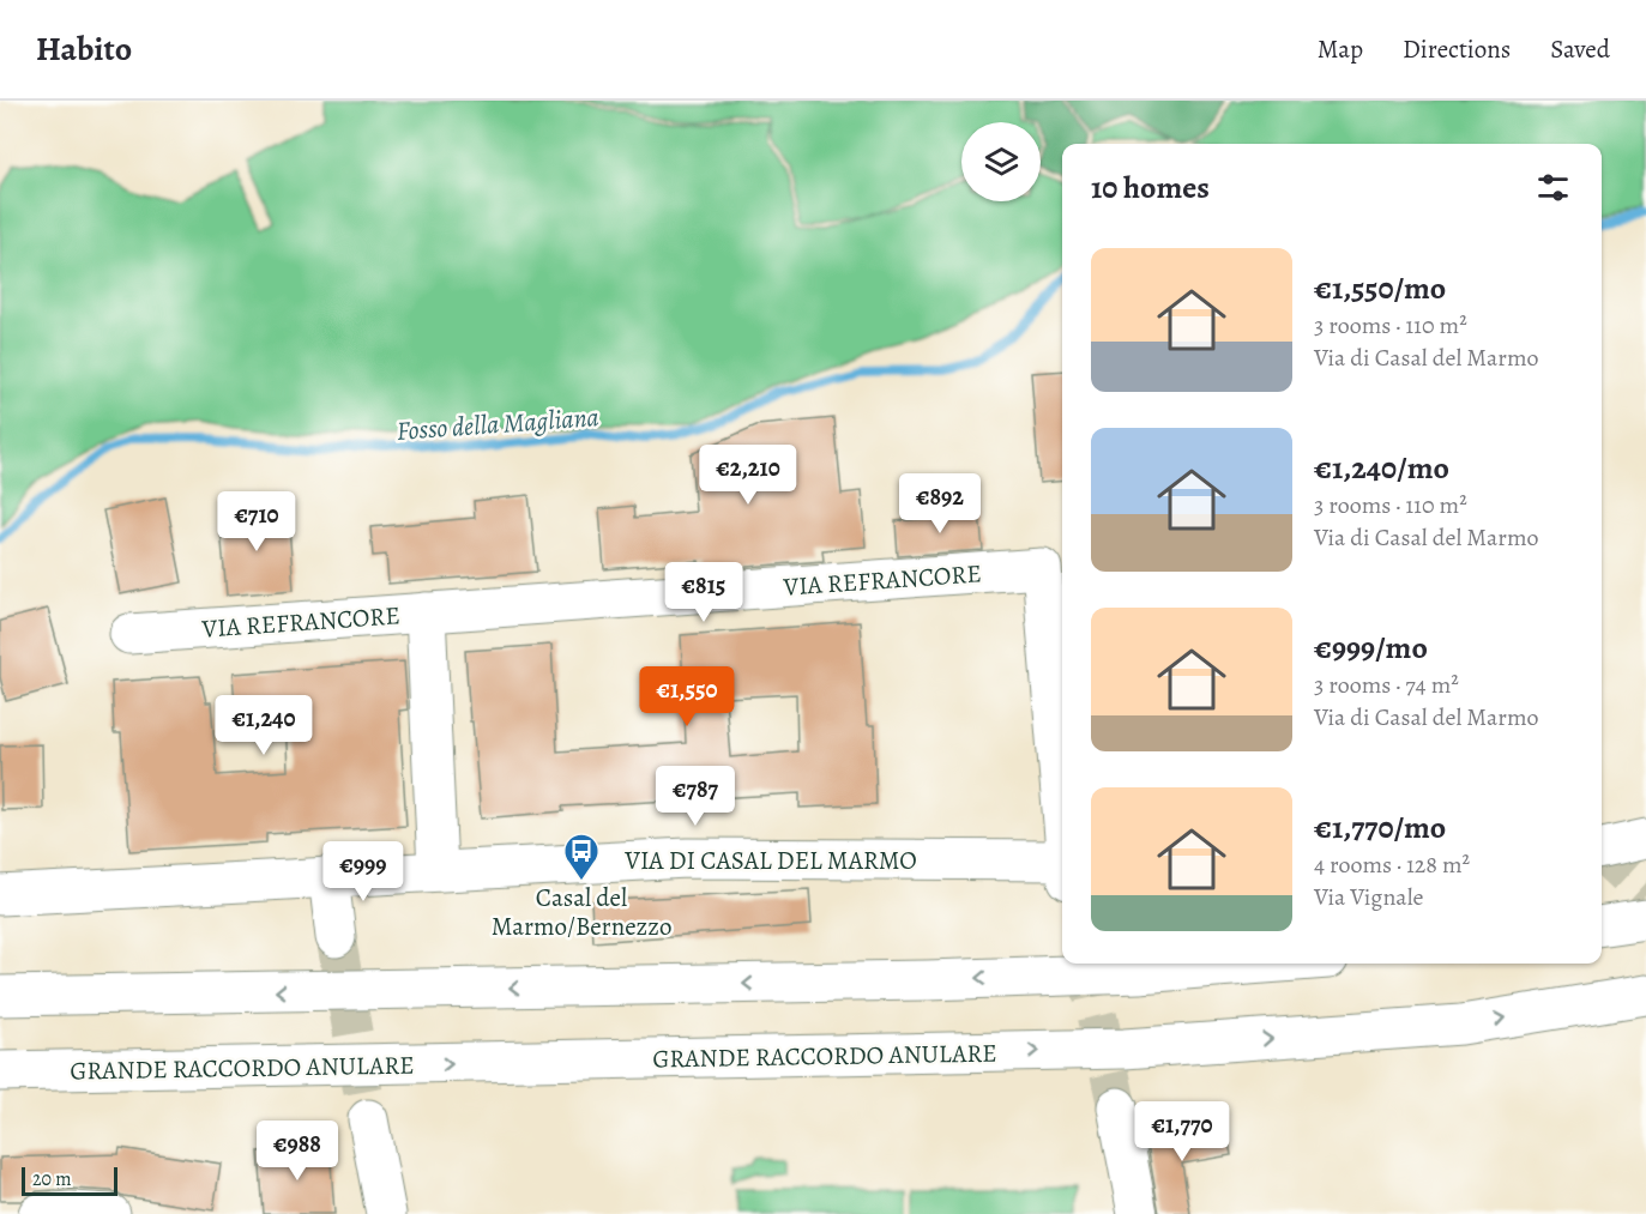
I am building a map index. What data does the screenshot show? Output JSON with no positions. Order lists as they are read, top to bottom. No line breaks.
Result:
{"streets":{"main road":["VIA REFRANCORE","VIA DI CASAL DEL MARMO","GRANDE RACCORDO ANULARE"]},"water":["Fosso della Magliana"],"places":{"bus stop":["Casal del Marmo/Bernezzo"]},"scale_bar":"20 m","page":{"header":"Habito","nav":["Map","Directions","Saved"],"heading":"10 homes","list":[{"name":"€1,550/mo","note":"3 rooms · 110 m² · Via di Casal del Marmo"},{"name":"€1,240/mo","note":"3 rooms · 110 m² · Via di Casal del Marmo"},{"name":"€999/mo","note":"3 rooms · 74 m² · Via di Casal del Marmo"},{"name":"€1,770/mo","note":"4 rooms · 128 m² · Via Vignale"}],"price":["€2,210","€892","€710","€815","€1,550","€1,240","€787","€999","€1,770","€988"],"scale":"20 m"}}
